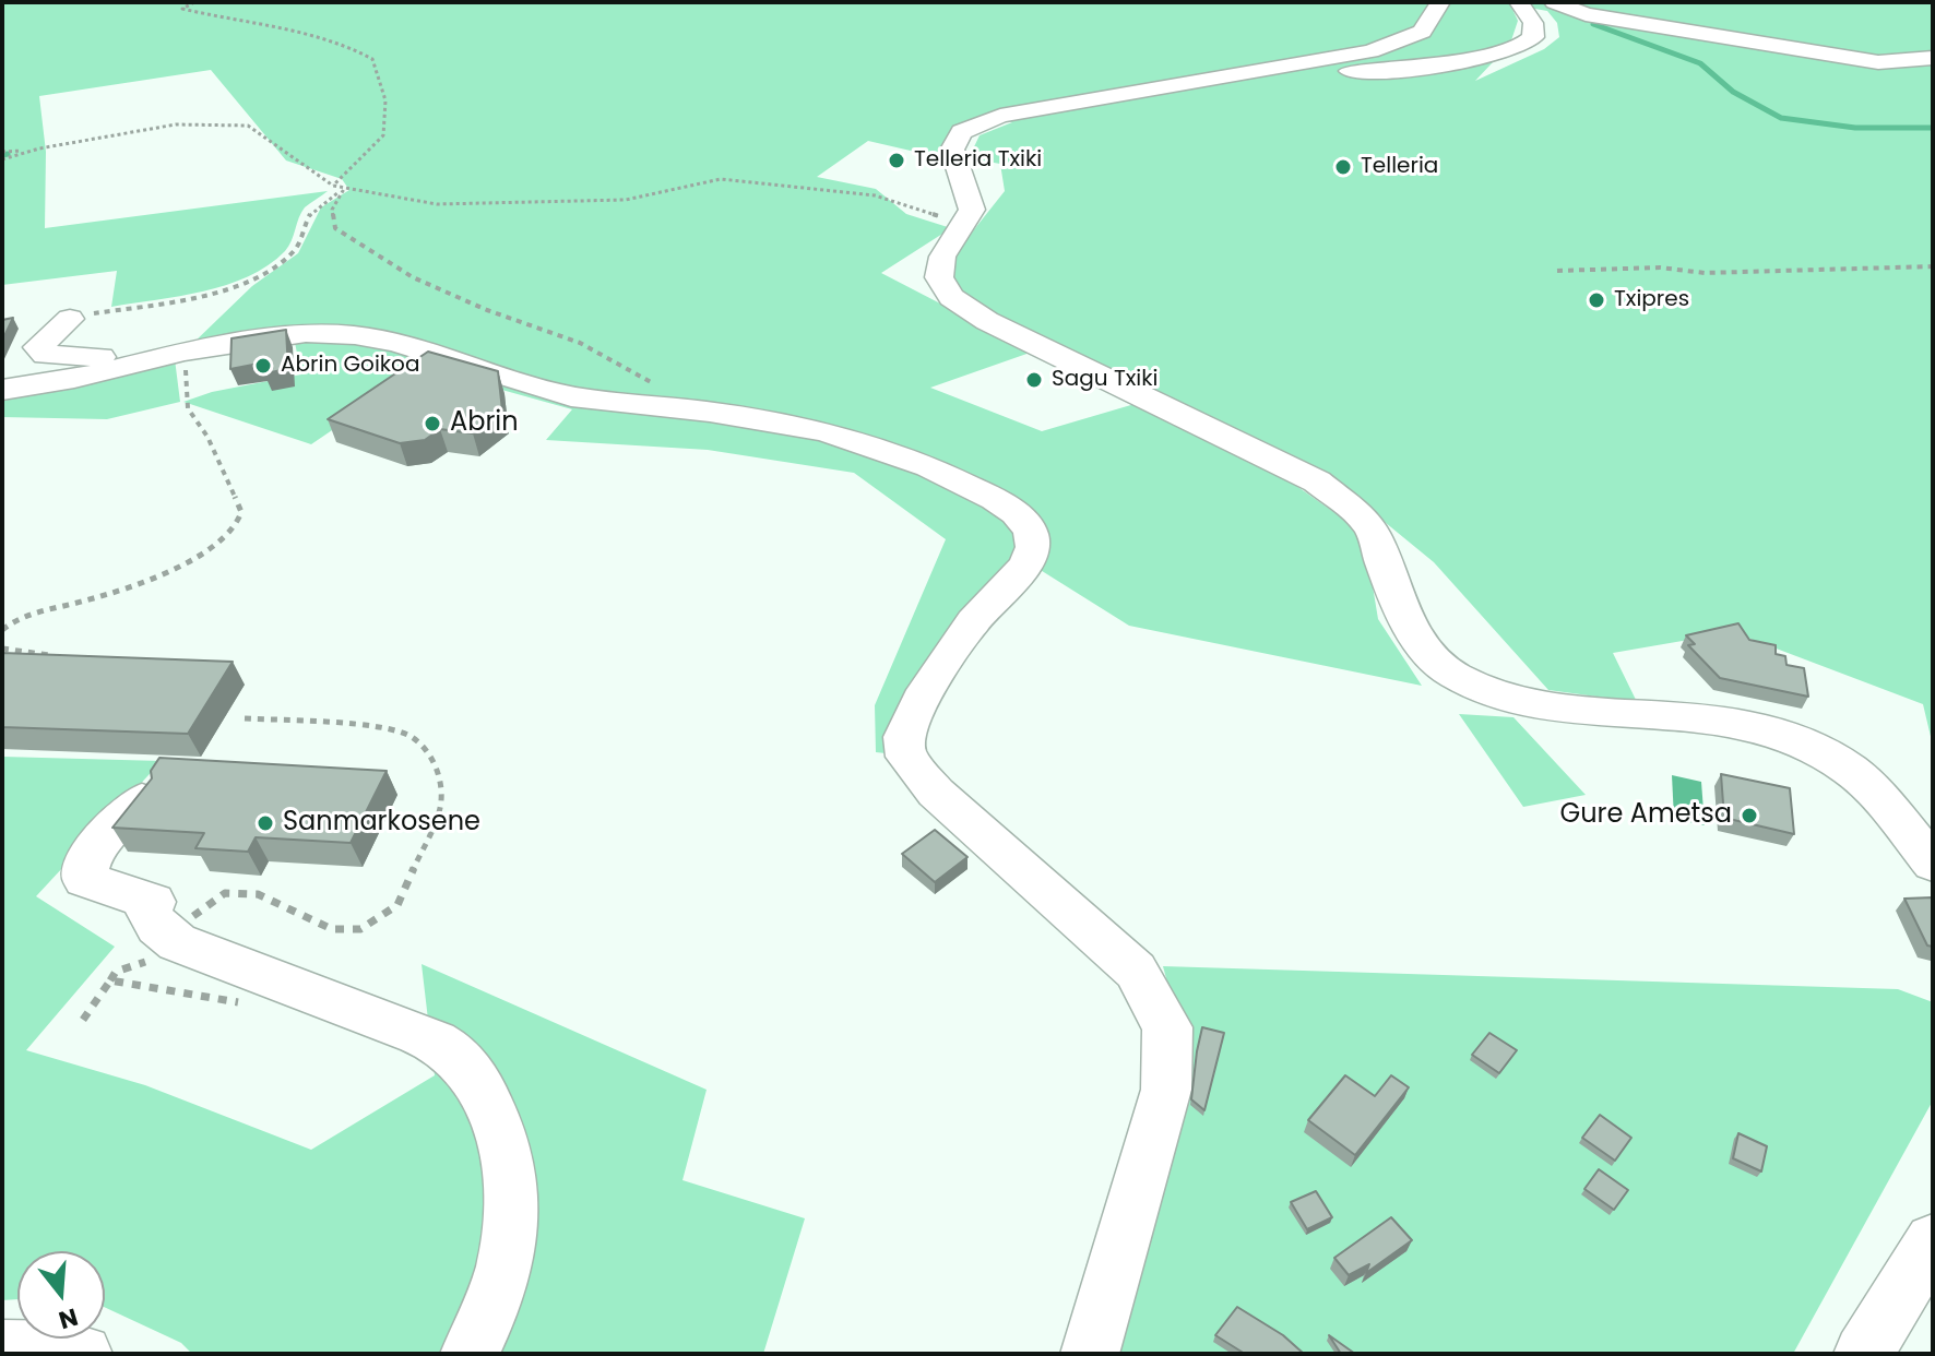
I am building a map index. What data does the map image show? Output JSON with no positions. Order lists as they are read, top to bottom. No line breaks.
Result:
{"places":["Telleria Txiki","Telleria","Txipres","Abrin Goikoa","Sagu Txiki","Abrin","Gure Ametsa","Sanmarkosene"],"north":"bottom"}
